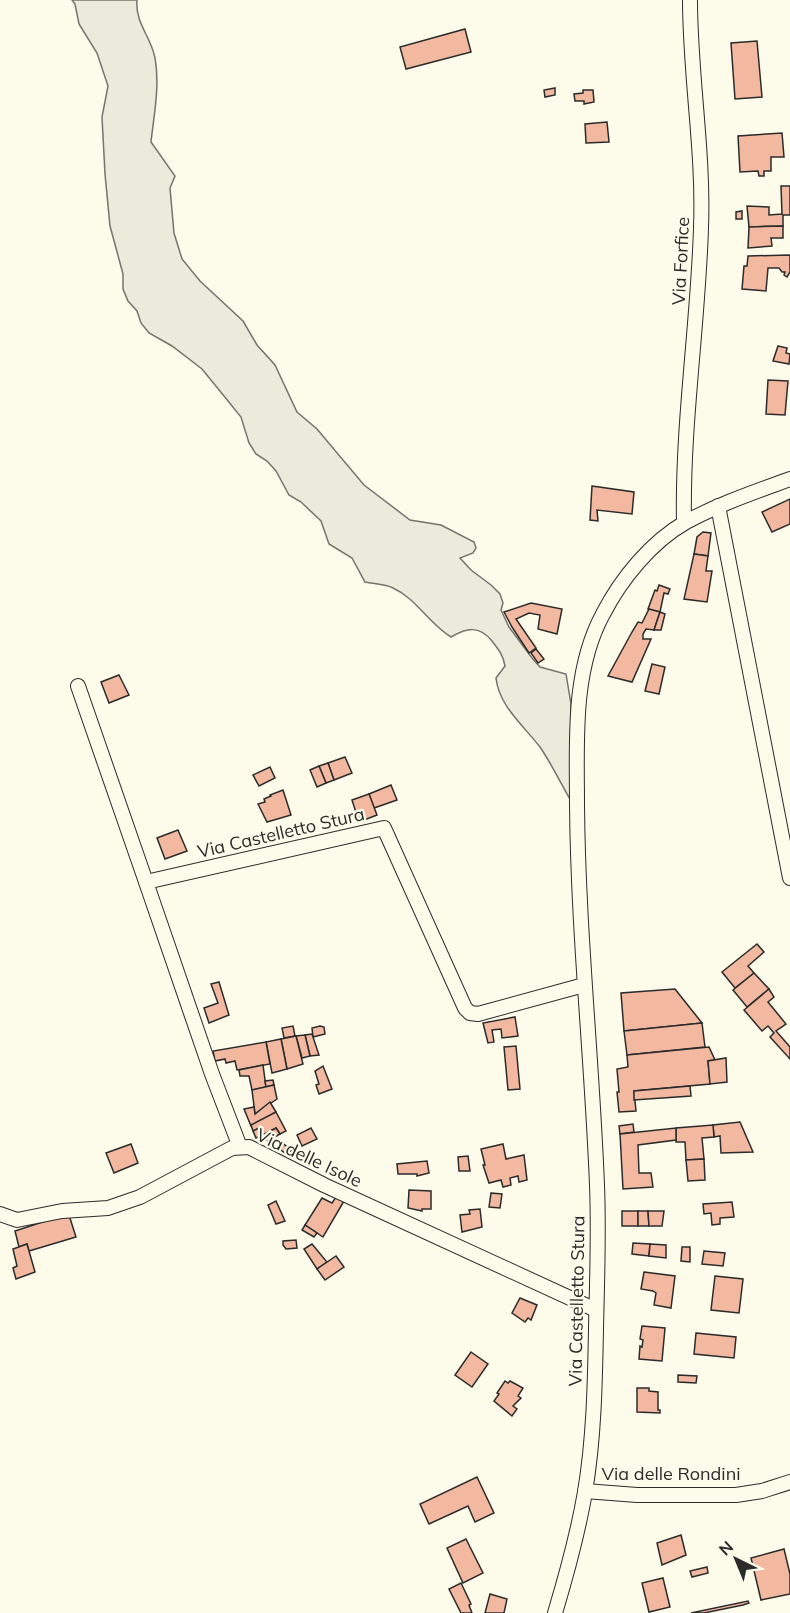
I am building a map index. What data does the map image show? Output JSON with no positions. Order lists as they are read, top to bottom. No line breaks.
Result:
{"streets":{"street":["Via Forfice","Via Castelletto Stura","Via delle Isole","Via delle Rondini"]},"crossings":[["Via Forfice","Via Castelletto Stura"],["Via Castelletto Stura","Via delle Isole"],["Via Castelletto Stura","Via delle Rondini"]],"north":"top left"}
